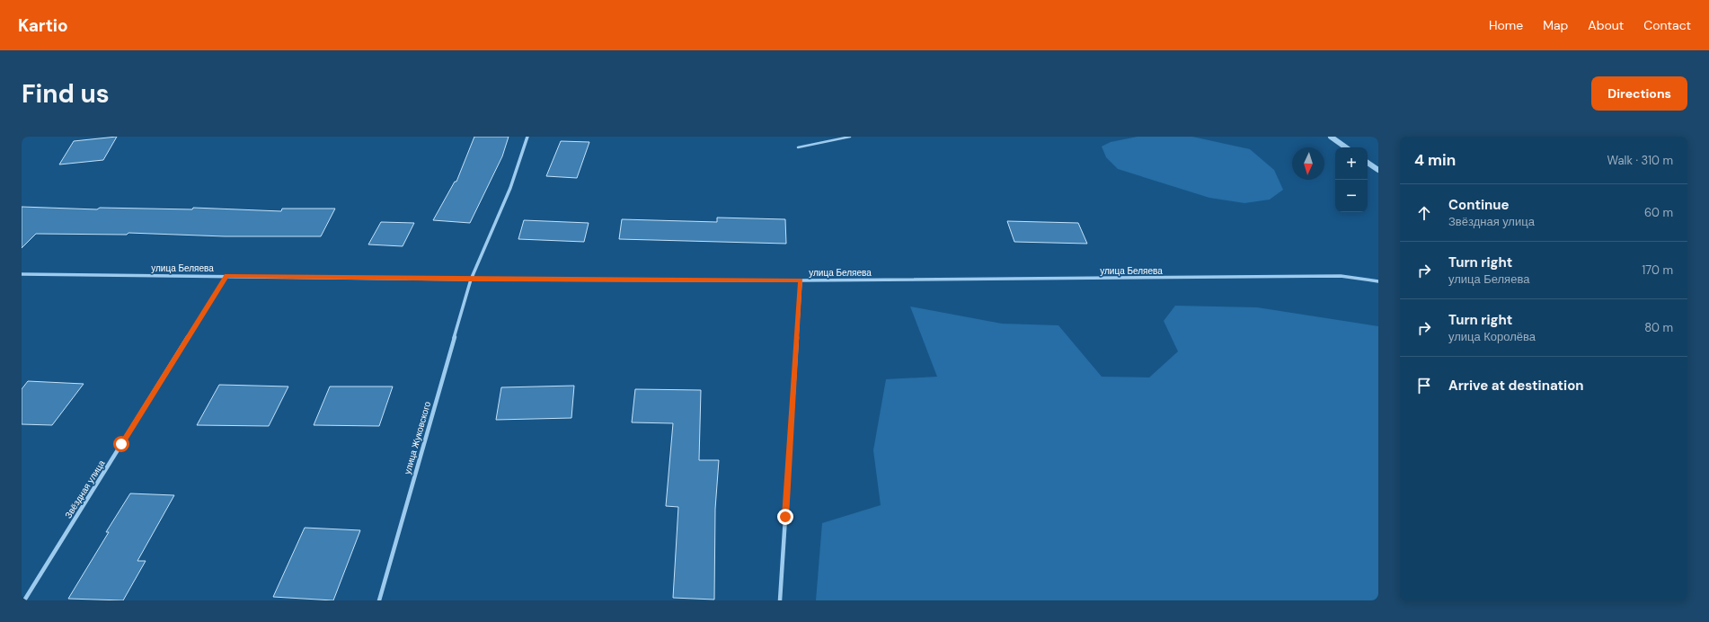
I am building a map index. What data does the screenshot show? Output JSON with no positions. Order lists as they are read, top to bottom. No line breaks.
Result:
{"streets":{"street":["улица Беляева","улица Жуковского","Звёздная улица"]},"crossings":[["улица Беляева","улица Жуковского"],["улица Беляева","Звёздная улица"]],"north":"bottom","page":{"header":"Kartio","nav":["Home","Map","About","Contact"],"buttons":"Directions","title":"Find us","heading":["4 min","Walk · 310 m"],"map_buttons":["+","−"],"list":[["Continue","Звёздная улица","60 m"],["Turn right","улица Беляева","170 m"],["Turn right","улица Королёва","80 m"],"Arrive at destination"]}}
